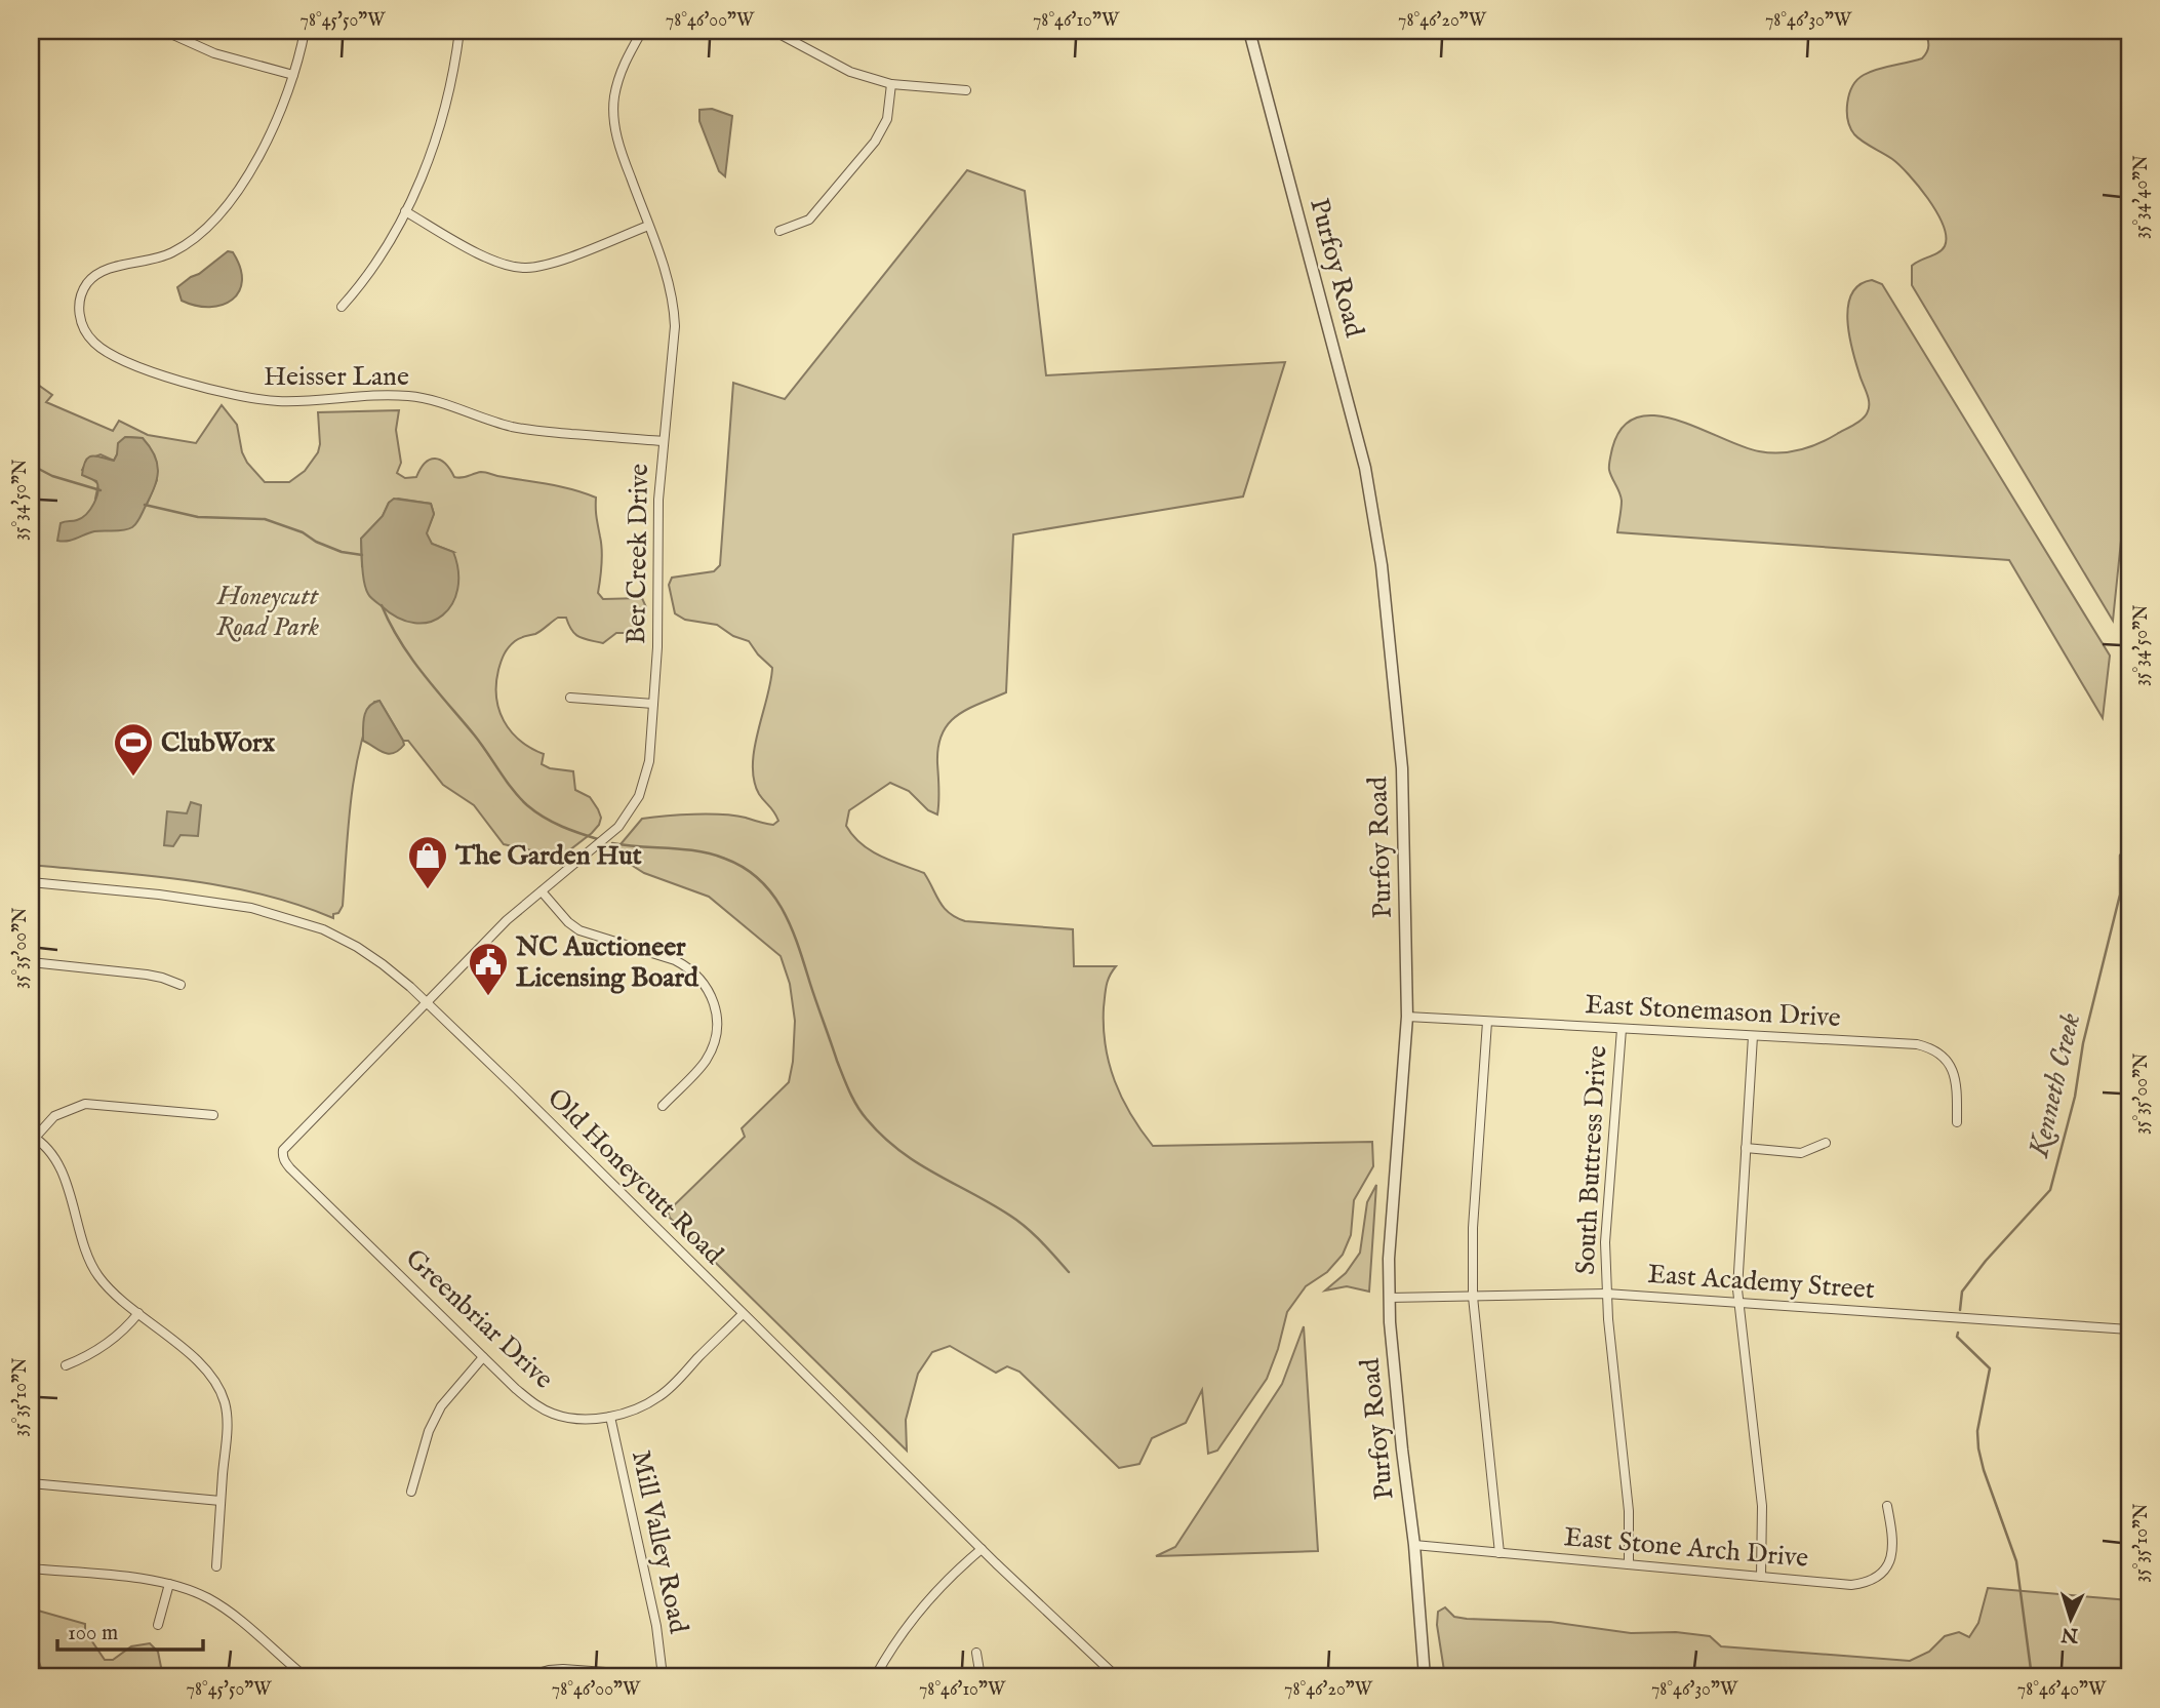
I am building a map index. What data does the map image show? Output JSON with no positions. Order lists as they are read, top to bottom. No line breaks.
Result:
{"streets":{"street":["Purfoy Road","Heisser Lane","Ber Creek Drive","East Stonemason Drive","South Buttress Drive","Old Honeycutt Road","East Academy Street","Greenbriar Drive","Mill Valley Road","East Stone Arch Drive"]},"crossings":[["Purfoy Road","East Stonemason Drive"],["Purfoy Road","East Academy Street"],["Purfoy Road","East Stone Arch Drive"],["Heisser Lane","Ber Creek Drive"],["Ber Creek Drive","Old Honeycutt Road"],["Ber Creek Drive","Greenbriar Drive"],["East Stonemason Drive","South Buttress Drive"],["South Buttress Drive","East Academy Street"],["South Buttress Drive","East Stone Arch Drive"],["Old Honeycutt Road","Greenbriar Drive"],["Greenbriar Drive","Mill Valley Road"]],"water":["Kenneth Creek"],"parks":["Honeycutt Road Park"],"places":{"sports":["ClubWorx"],"shop":["The Garden Hut"],"public building":["NC Auctioneer Licensing Board"]},"scale_bar":"100 m","north":"bottom","coordinates":["78°45'50\"W","78°46'00\"W","78°46'10\"W","78°46'20\"W","78°46'30\"W","35°34'40\"N","35°34'50\"N","35°35'00\"N","35°35'10\"N","78°46'40\"W"]}
